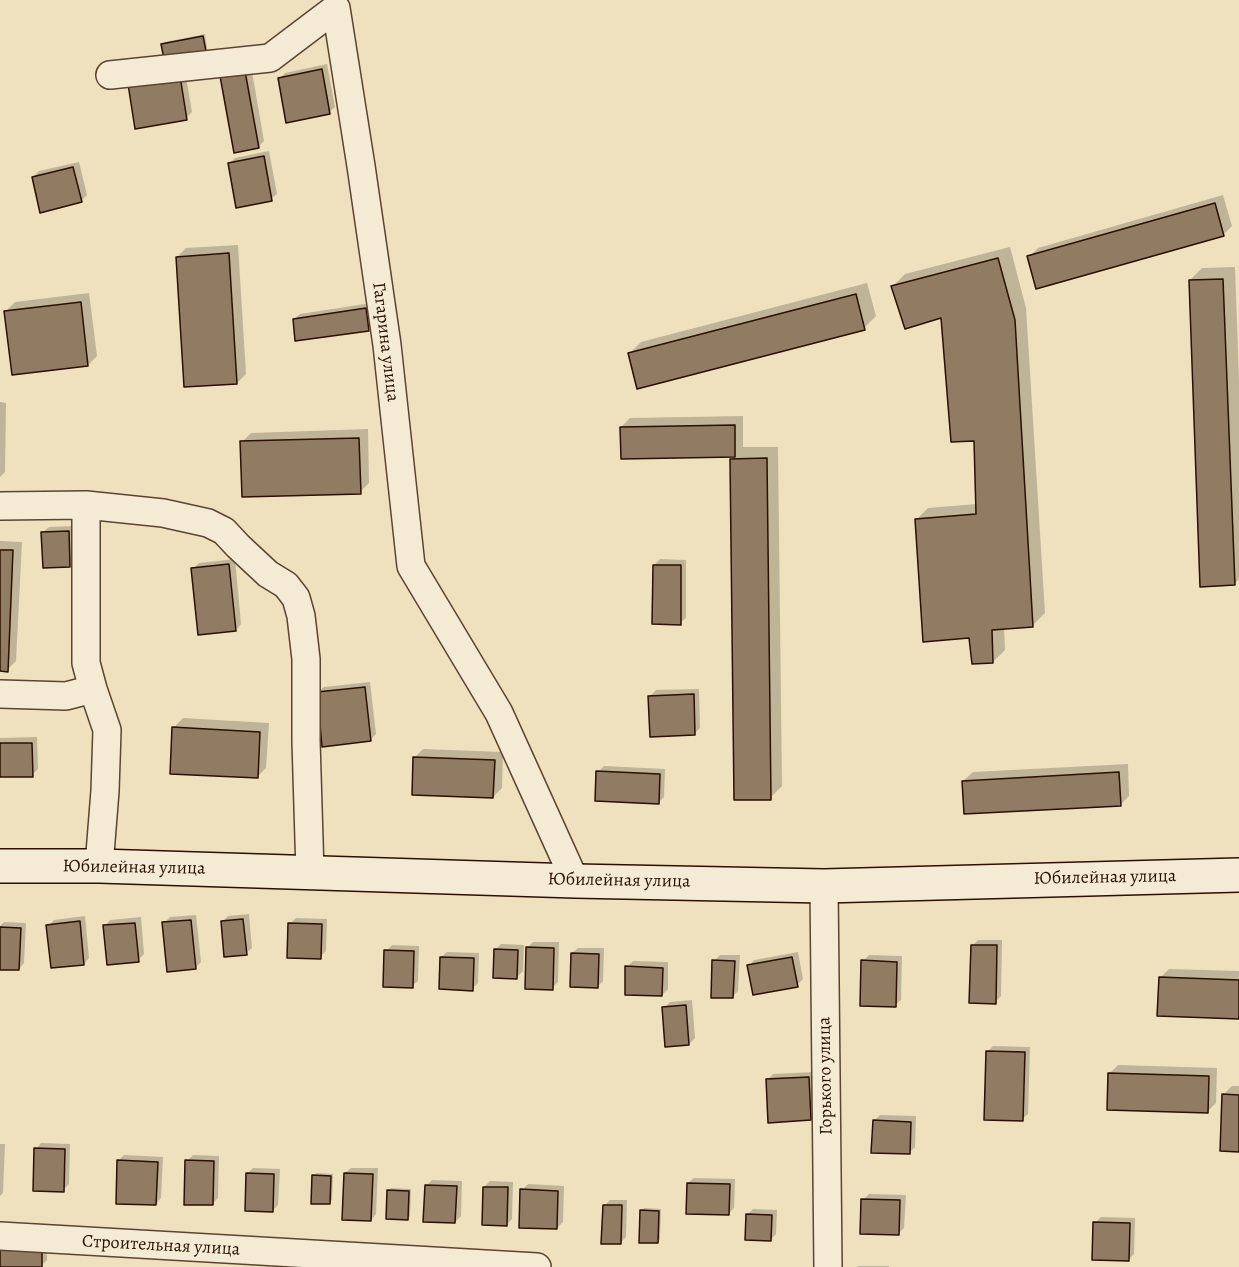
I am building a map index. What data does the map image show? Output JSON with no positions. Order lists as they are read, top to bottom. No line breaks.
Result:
{"streets":{"main road":["Юбилейная улица"],"street":["Гагарина улица","Горького улица","Строительная улица"]},"crossings":[["Гагарина улица","Юбилейная улица"],["Юбилейная улица","Горького улица"]]}
